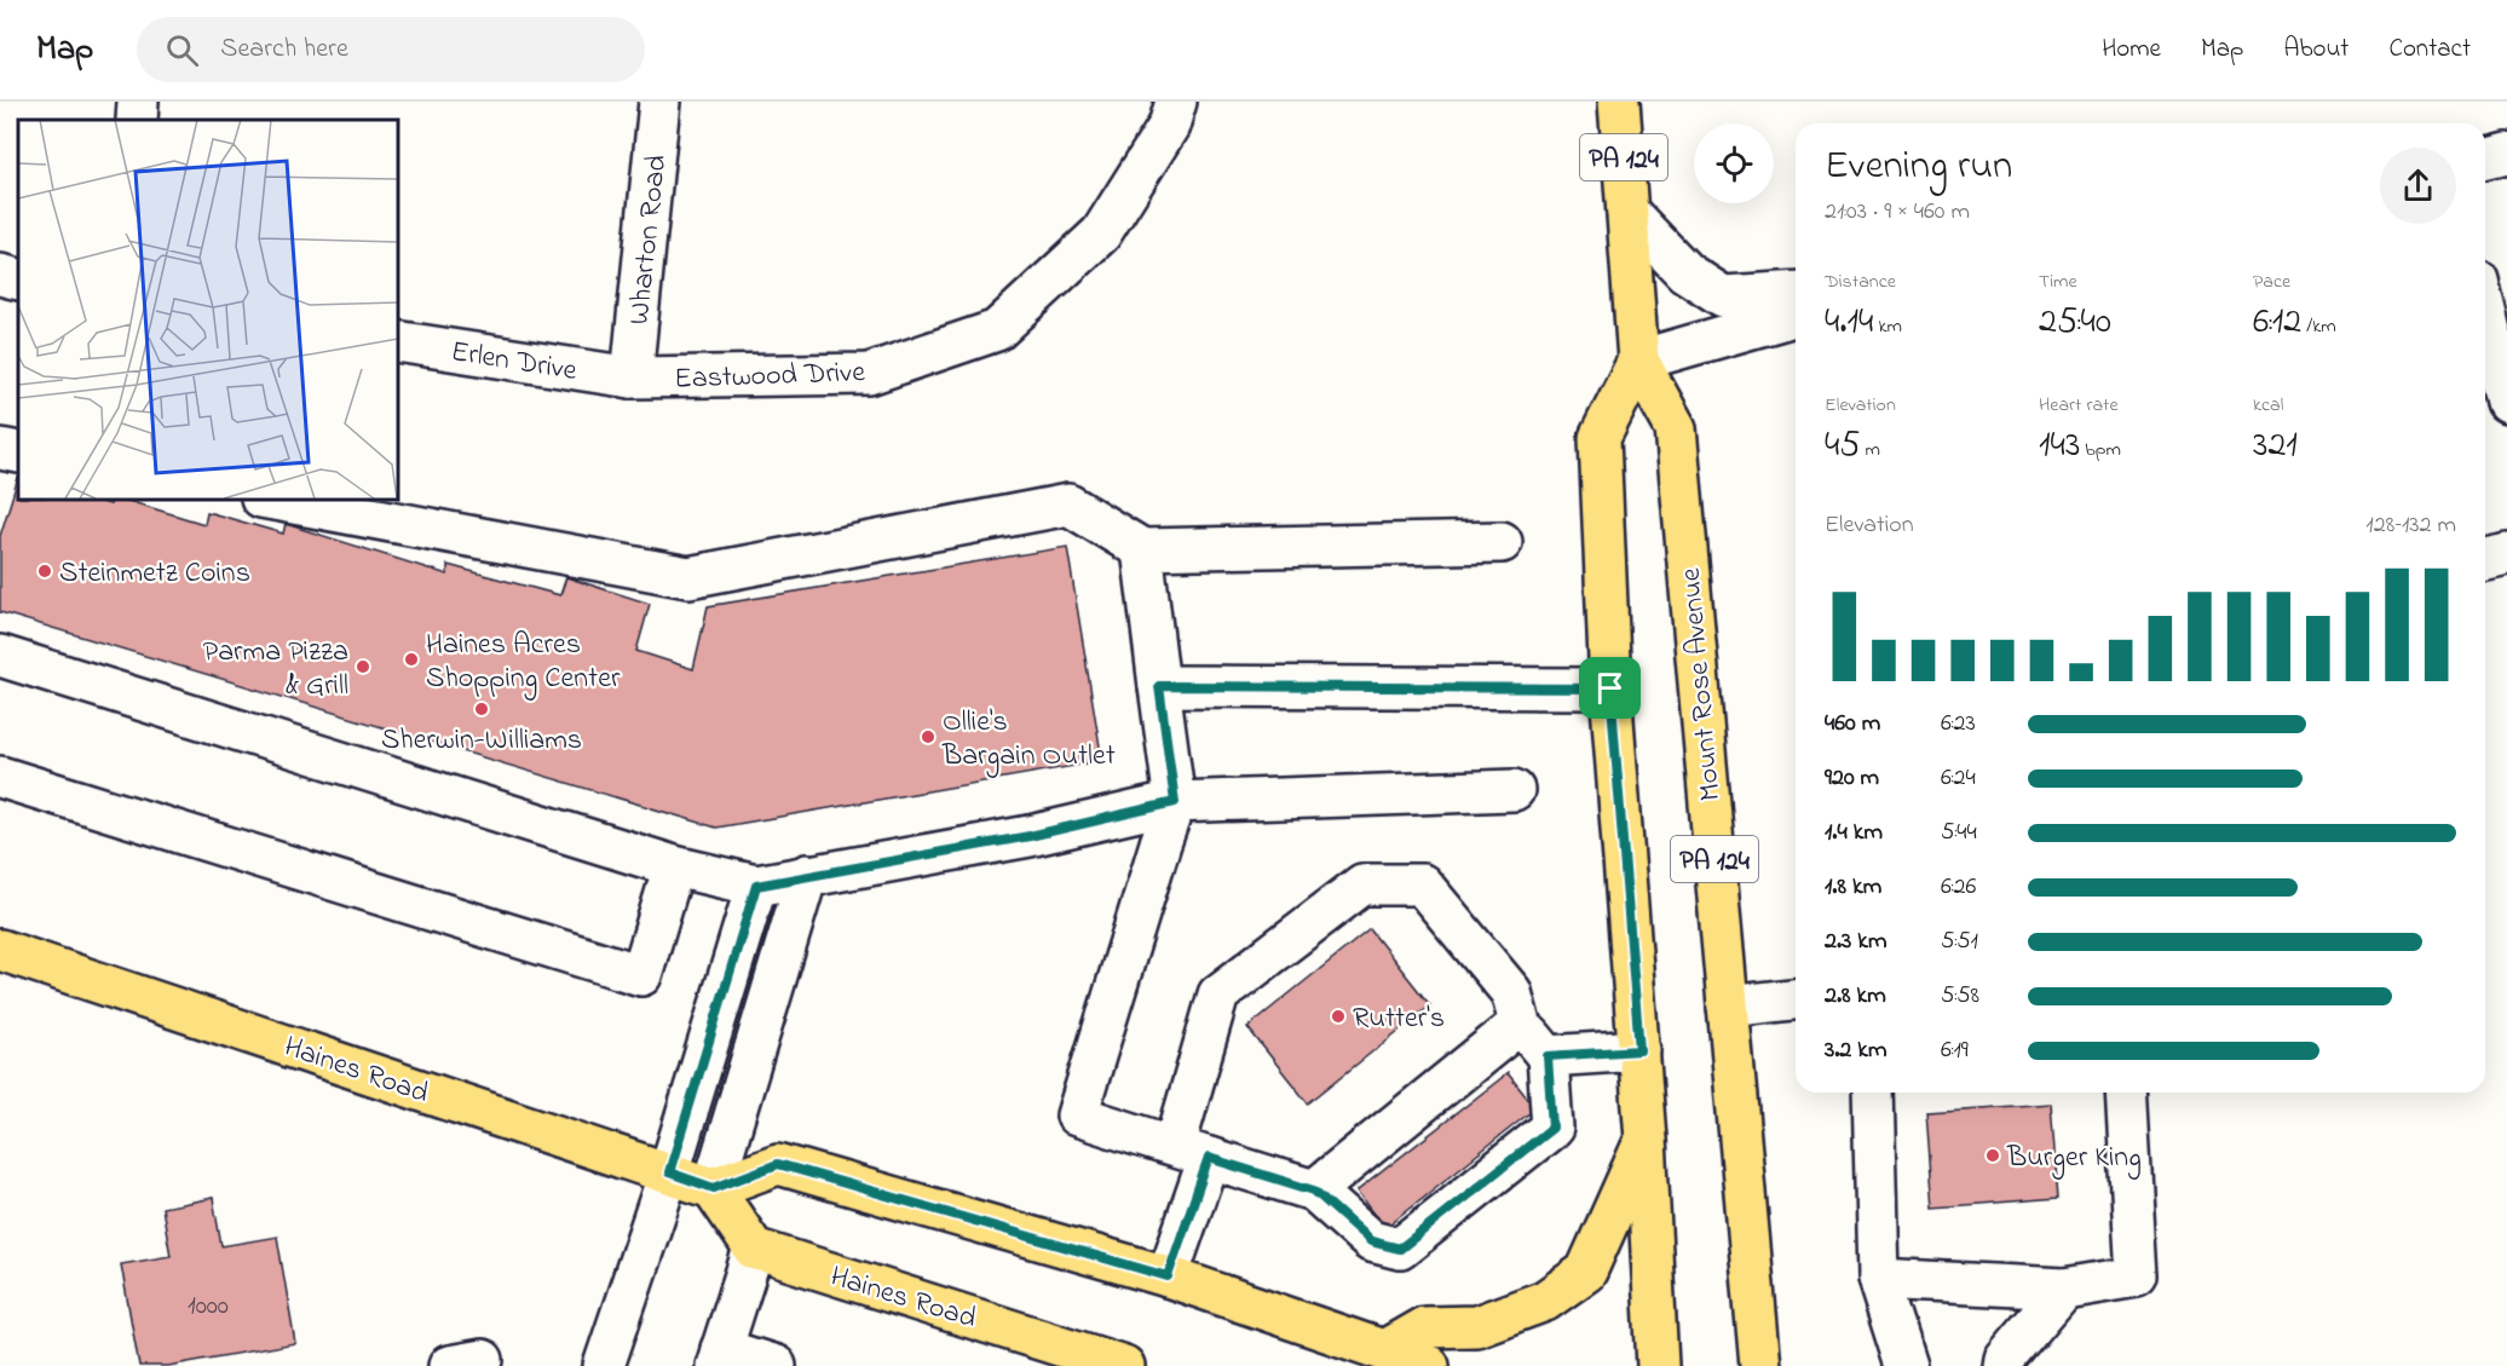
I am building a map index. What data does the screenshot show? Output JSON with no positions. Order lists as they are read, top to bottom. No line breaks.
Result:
{"streets":{"main road":["PA 124","Mount Rose Avenue","Haines Road"],"street":["Wharton Road","Erlen Drive","Eastwood Drive"]},"crossings":[["Wharton Road","Erlen Drive"],["Wharton Road","Eastwood Drive"],["Erlen Drive","Eastwood Drive"]],"places":["Steinmetz Coins","Haines Acres Shopping Center","Parma Pizza & Grill","Sherwin-Williams","Ollie's Bargain Outlet","Rutter's","Burger King"],"house_numbers":["1000"],"page":{"header":"Map","search":"Search here","nav":["Home","Map","About","Contact"],"heading":["Evening run","21:03 · 9 × 460 m"],"stats":[["Distance","4.14 km"],["Time","25:40"],["Pace","6:12 /km"],["Elevation","45 m"],["Heart rate","143 bpm"],["kcal","321"]],"chart":["Elevation","128–132 m"],"list":[{"name":"460 m","note":"6:23"},{"name":"920 m","note":"6:24"},{"name":"1.4 km","note":"5:44"},{"name":"1.8 km","note":"6:26"},{"name":"2.3 km","note":"5:51"},{"name":"2.8 km","note":"5:58"},{"name":"3.2 km","note":"6:19"}]}}
